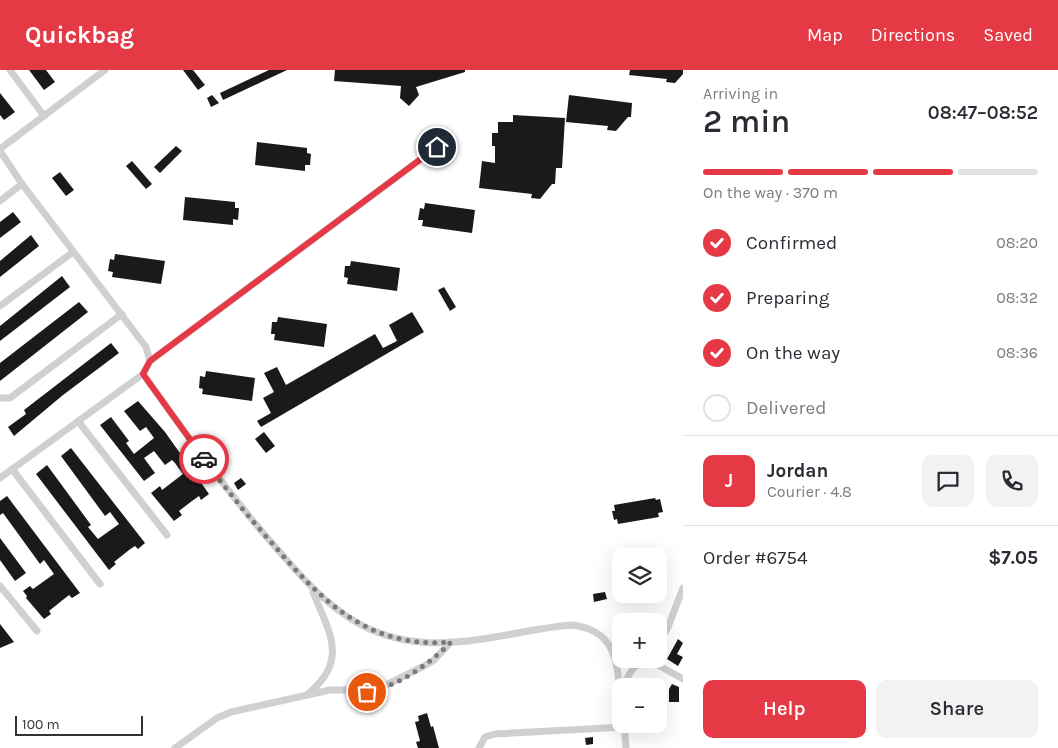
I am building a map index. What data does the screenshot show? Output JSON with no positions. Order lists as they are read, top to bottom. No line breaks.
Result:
{"scale_bar":"100 m","page":{"header":"Quickbag","nav":["Map","Directions","Saved"],"heading":["2 min","Arriving in","08:47–08:52"],"panel":["Jordan","Courier · 4.8","Order #6754","$7.05"],"bar":"On the way · 370 m","list":[["Confirmed","08:20"],["Preparing","08:32"],["On the way","08:36"],"Delivered"],"round":"J","map_buttons":["+","−"],"buttons":["Help","Share"],"scale":"100 m"}}
